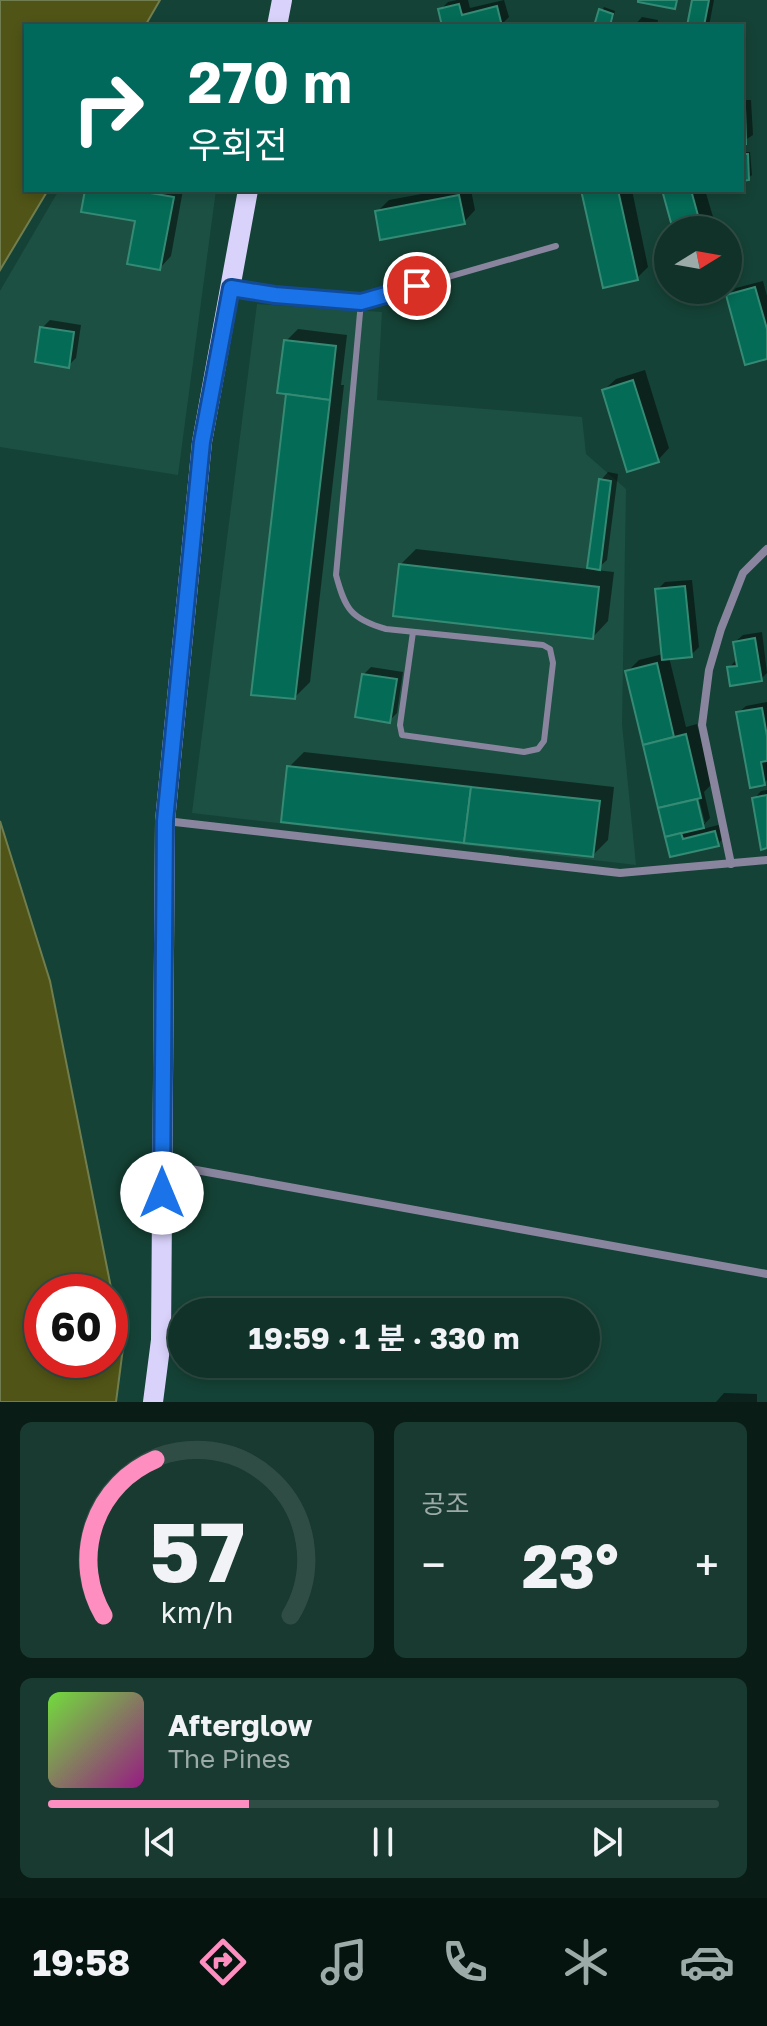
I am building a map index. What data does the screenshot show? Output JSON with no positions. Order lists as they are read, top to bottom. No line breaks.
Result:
{"north":"right","page":{"turn":["270 m","우회전"],"limit":"60","trip":"19:59 · 1 분 · 330 m","tile":"공조","heat":["−","23°","+"],"song":["Afterglow","The Pines"],"tabs":"19:58","gauge":["57","km/h"]}}
